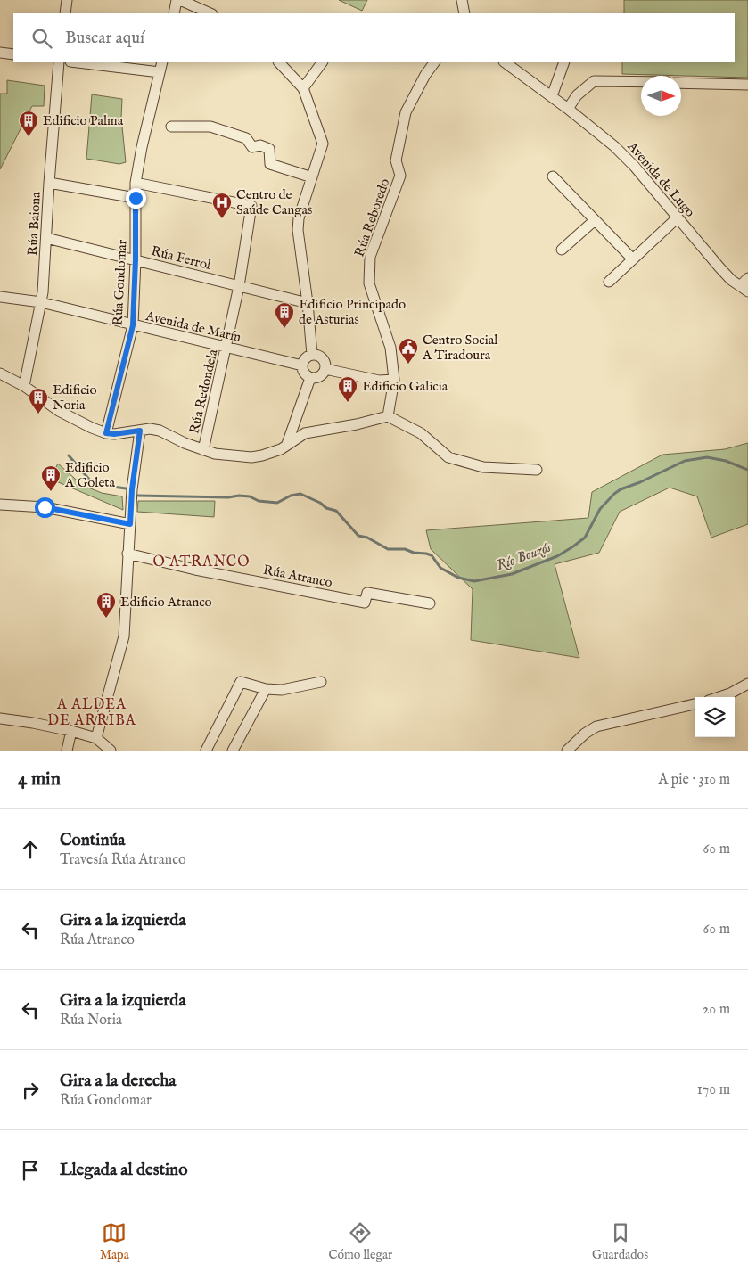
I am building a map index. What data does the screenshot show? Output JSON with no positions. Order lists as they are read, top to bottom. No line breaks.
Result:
{"streets":{"street":["Avenida de Lugo","Rúa Reboredo","Rúa Baiona","Rúa Ferrol","Rúa Gondomar","Avenida de Marín","Rúa Redondela","Rúa Atranco"]},"crossings":[["Rúa Baiona","Rúa Ferrol"],["Rúa Baiona","Avenida de Marín"],["Rúa Ferrol","Rúa Gondomar"],["Rúa Ferrol","Rúa Redondela"],["Rúa Gondomar","Avenida de Marín"],["Rúa Gondomar","Rúa Redondela"],["Avenida de Marín","Rúa Redondela"]],"districts":["O ATRANCO","A ALDEA DE ARRIBA"],"water":["Río Bouzós"],"places":{"building":["Edificio Palma","Edificio Principado de Asturias","Edificio Galicia","Edificio Noria","Edificio A Goleta","Edificio Atranco"],"hospital":["Centro de Saúde Cangas"],"public building":["Centro Social A Tiradoura"]},"north":"right","page":{"search":"Buscar aquí","heading":["4 min","A pie · 310 m"],"list":[["Continúa","Travesía Rúa Atranco","60 m"],["Gira a la izquierda","Rúa Atranco","60 m"],["Gira a la izquierda","Rúa Noria","20 m"],["Gira a la derecha","Rúa Gondomar","170 m"],"Llegada al destino"],"nav":["Mapa","Cómo llegar","Guardados"]}}
